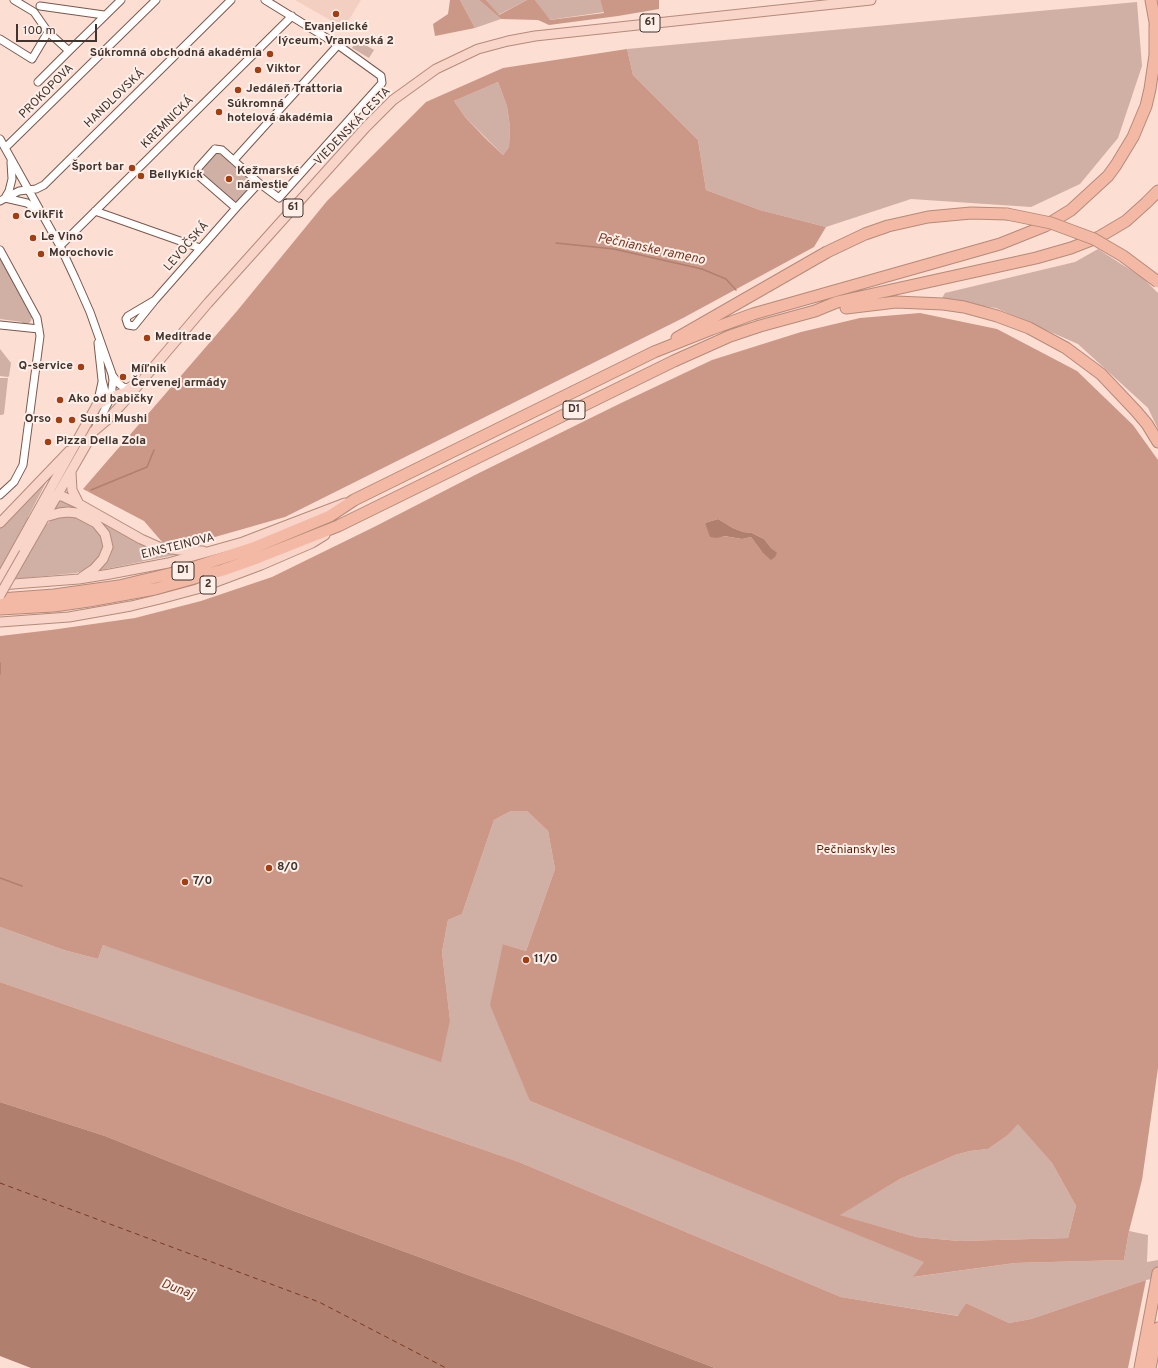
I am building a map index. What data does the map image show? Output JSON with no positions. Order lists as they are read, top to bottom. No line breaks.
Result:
{"streets":{"highway":["D1"],"main road":["61","VIEDENSKÁ CESTA","EINSTEINOVA","2"],"street":["PROKOPOVA","HANDLOVSKÁ","KREMNICKÁ","LEVOČSKÁ"]},"crossings":[["D1","EINSTEINOVA"],["D1","2"]],"water":["Pečnianske rameno","Dunaj"],"parks":["Pečniansky les"],"places":["Evanjelické lýceum, Vranovská 2","Súkromná obchodná akadémia","Viktor","Jedáleň Trattoria","Súkromná hotelová akadémia","Šport bar","BellyKick","Kežmarské námestie","CvikFit","Le Vino","Morochovic","Meditrade","Q-service","Míľnik Červenej armády","Ako od babičky","Orso","Sushi Mushi","Pizza Della Zola","8/0","7/0","11/0"],"scale_bar":"100 m"}
